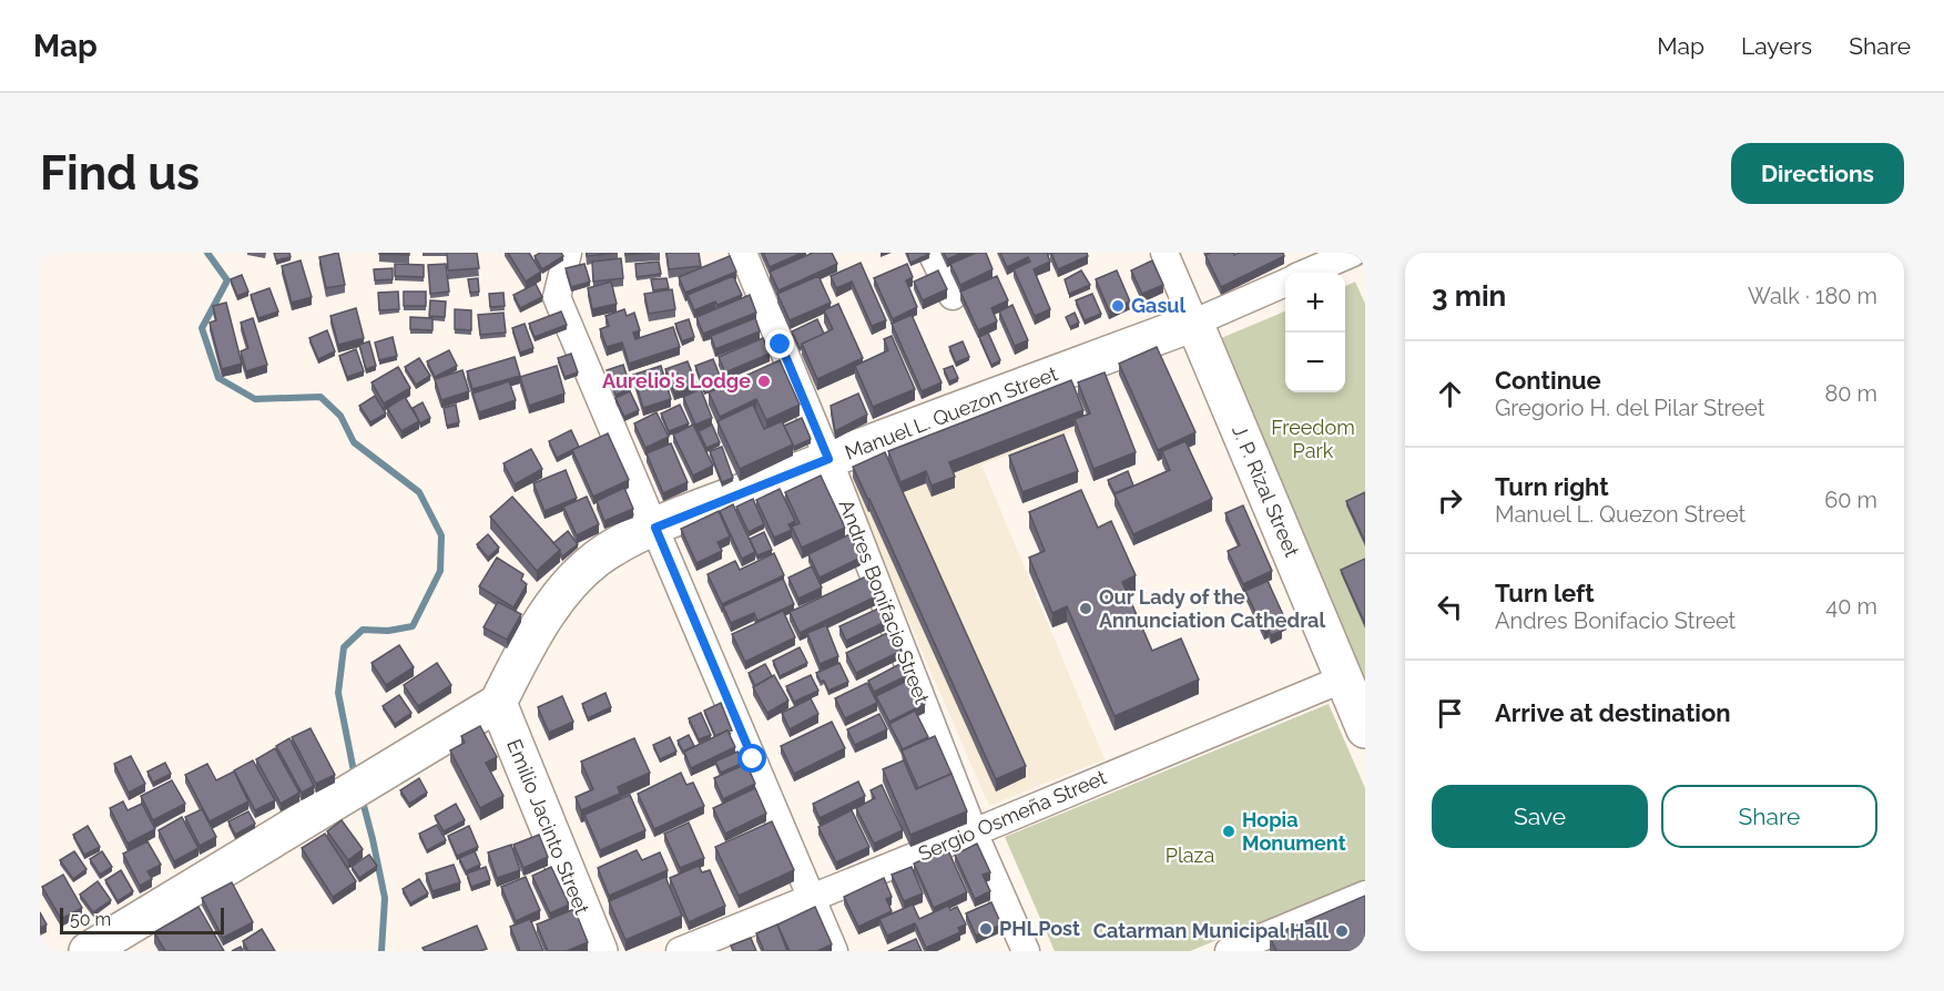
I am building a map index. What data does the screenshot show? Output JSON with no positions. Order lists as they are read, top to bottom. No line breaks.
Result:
{"streets":{"main road":["Manuel L. Quezon Street","J. P. Rizal Street","Emilio Jacinto Street"],"street":["Andres Bonifacio Street","Sergio Osmeña Street"]},"crossings":[["Manuel L. Quezon Street","J. P. Rizal Street"],["Manuel L. Quezon Street","Andres Bonifacio Street"],["Manuel L. Quezon Street","Emilio Jacinto Street"],["J. P. Rizal Street","Sergio Osmeña Street"],["Andres Bonifacio Street","Sergio Osmeña Street"]],"parks":["Freedom Park","Plaza"],"places":["Gasul","Aurelio's Lodge","Our Lady of the Annunciation Cathedral","Hopia Monument","PHLPost","Catarman Municipal Hall"],"scale_bar":"50 m","page":{"header":"Map","nav":["Map","Layers","Share"],"buttons":["Directions",["Save","Share"]],"title":"Find us","heading":["3 min","Walk · 180 m"],"map_buttons":["+","−"],"list":[["Continue","Gregorio H. del Pilar Street","80 m"],["Turn right","Manuel L. Quezon Street","60 m"],["Turn left","Andres Bonifacio Street","40 m"],"Arrive at destination"],"scale":"50 m"}}
